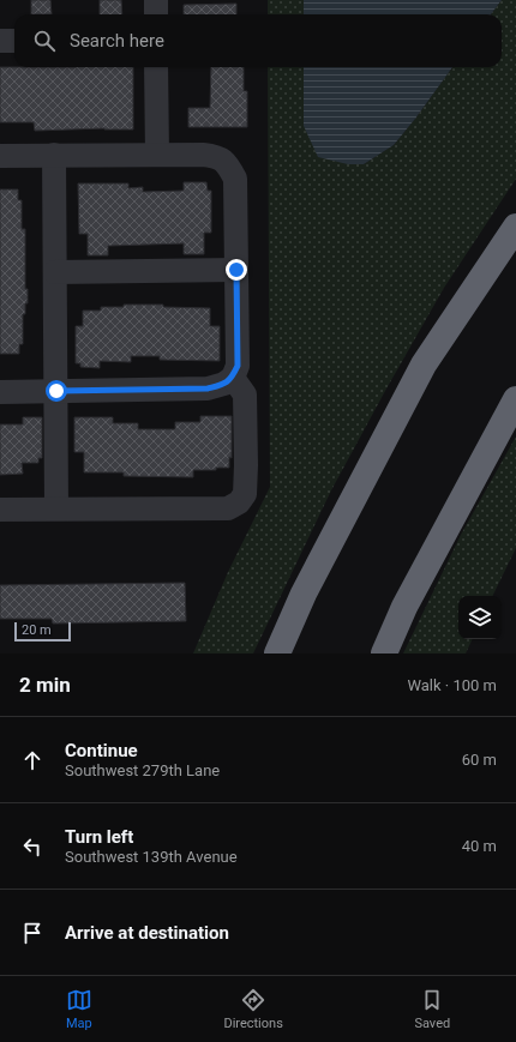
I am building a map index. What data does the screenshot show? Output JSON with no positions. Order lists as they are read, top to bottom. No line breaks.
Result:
{"scale_bar":"20 m","page":{"search":"Search here","scale":"20 m","heading":["2 min","Walk · 100 m"],"list":[["Continue","Southwest 279th Lane","60 m"],["Turn left","Southwest 139th Avenue","40 m"],"Arrive at destination"],"nav":["Map","Directions","Saved"]}}
